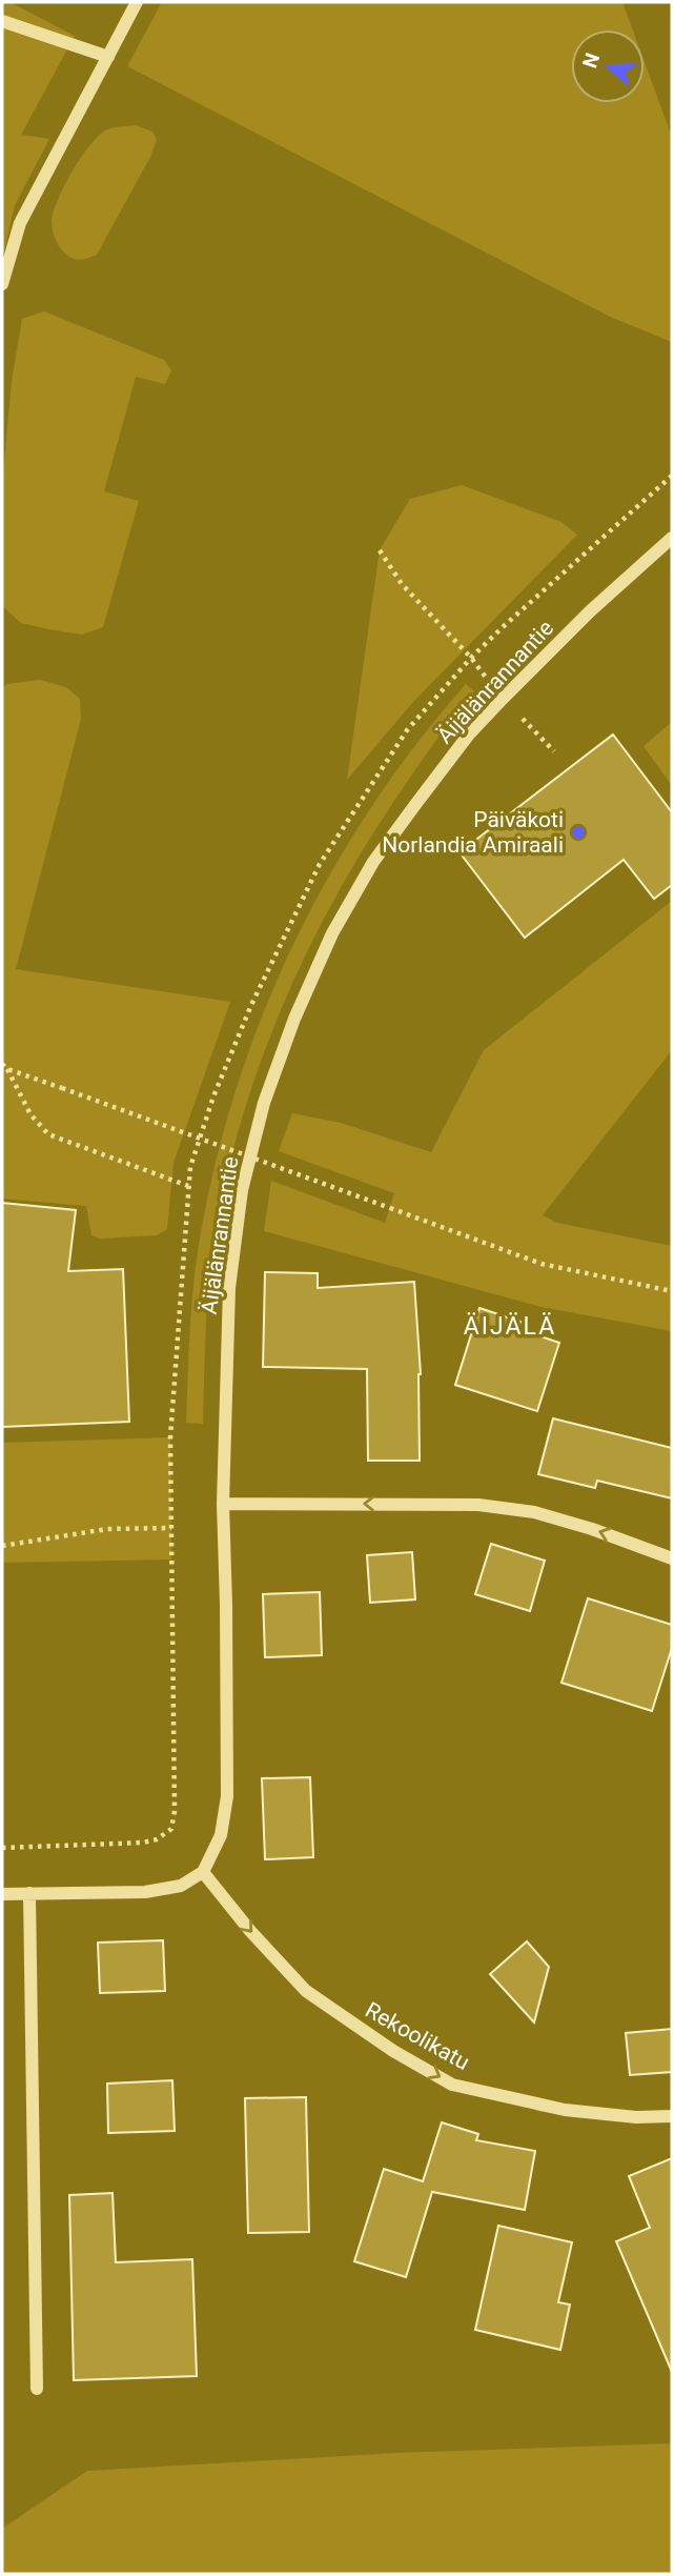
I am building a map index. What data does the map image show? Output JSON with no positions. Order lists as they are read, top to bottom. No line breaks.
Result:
{"streets":{"street":["Äijälänrannantie","Rekoolikatu"]},"crossings":[["Äijälänrannantie","Rekoolikatu"]],"one_way":["Rekoolikatu"],"districts":["ÄIJÄLÄ"],"places":["Päiväkoti Norlandia Amiraali"],"north":"left"}
